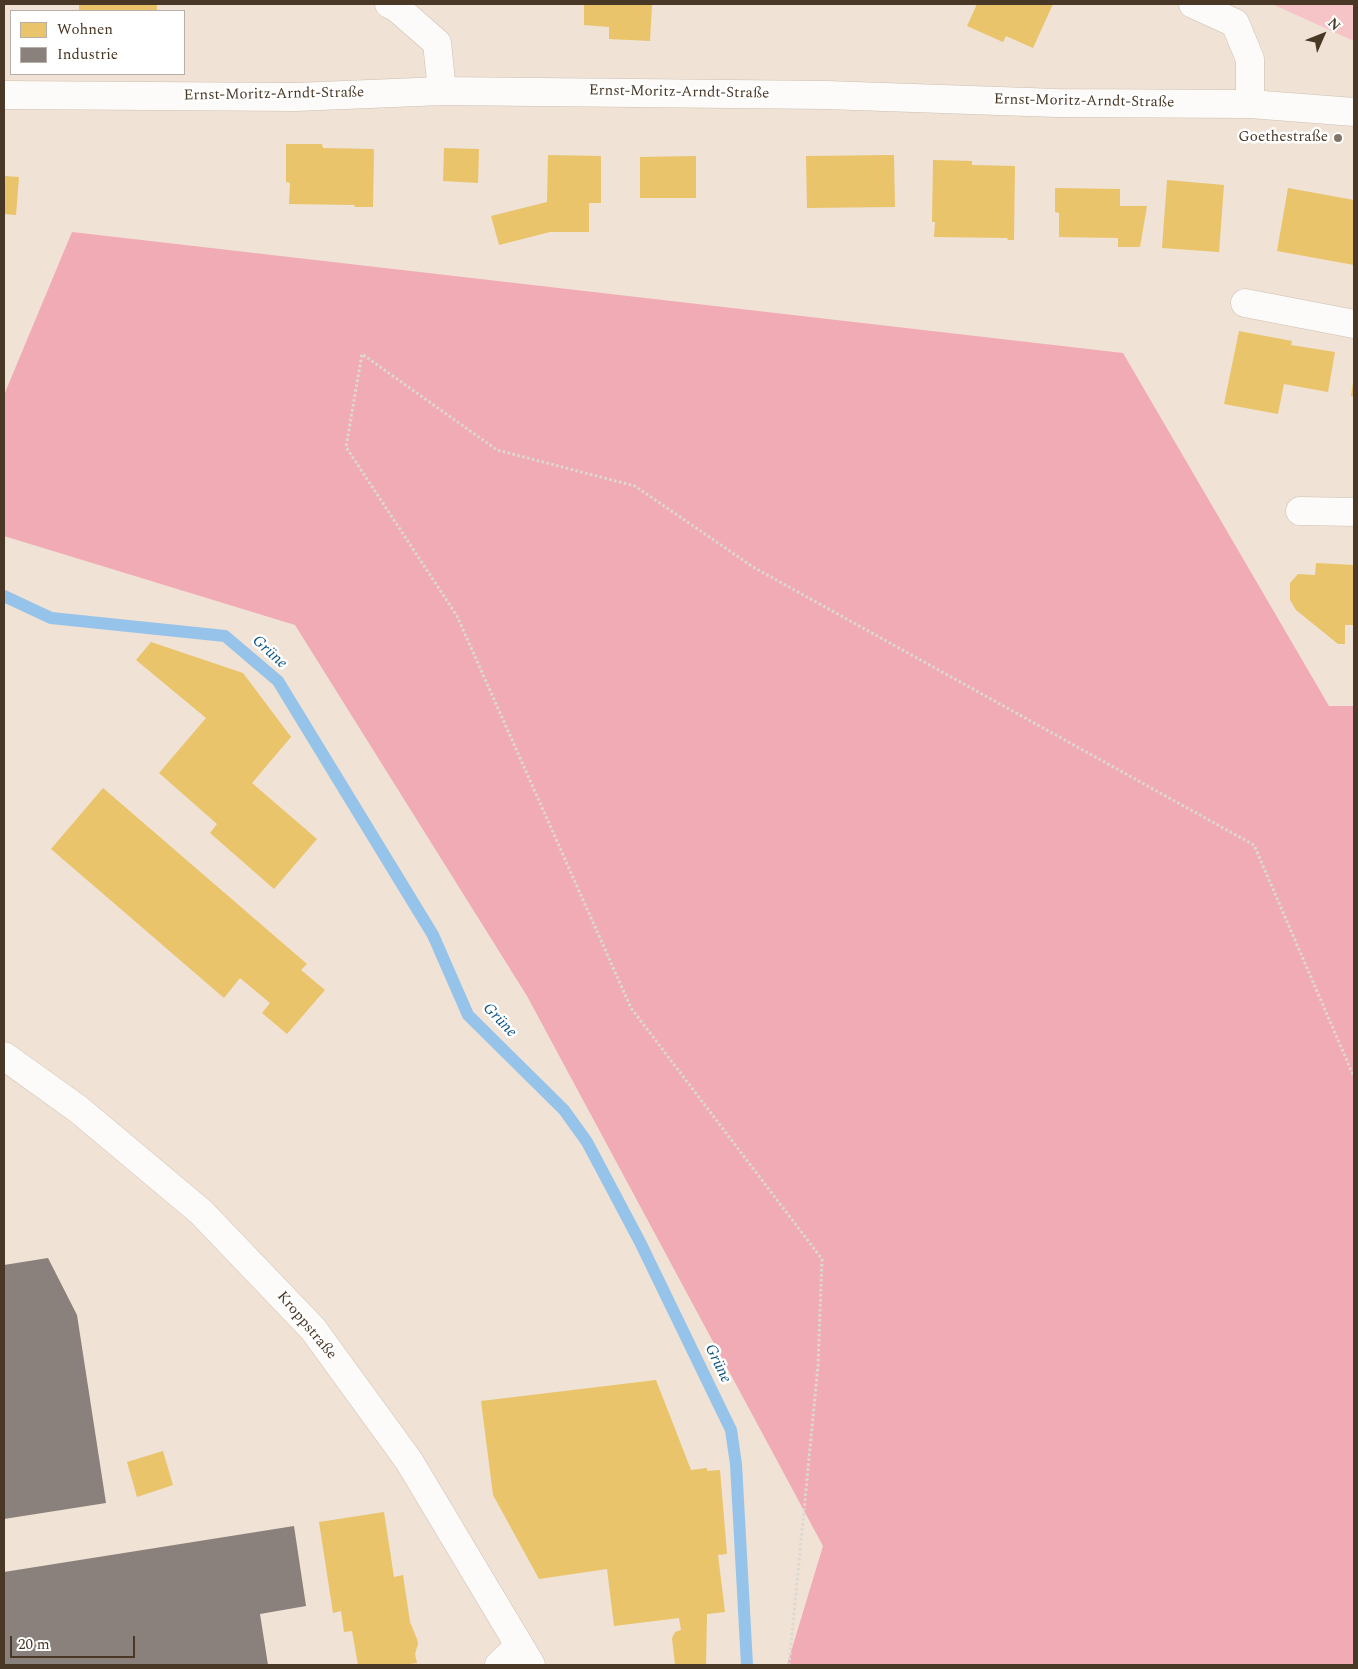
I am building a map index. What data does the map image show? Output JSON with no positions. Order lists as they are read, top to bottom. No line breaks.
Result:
{"streets":{"street":["Ernst-Moritz-Arndt-Straße","Kroppstraße"]},"water":["Grüne"],"places":["Goethestraße"],"legend":["Wohnen","Industrie"],"scale_bar":"20 m","north":"top right"}
